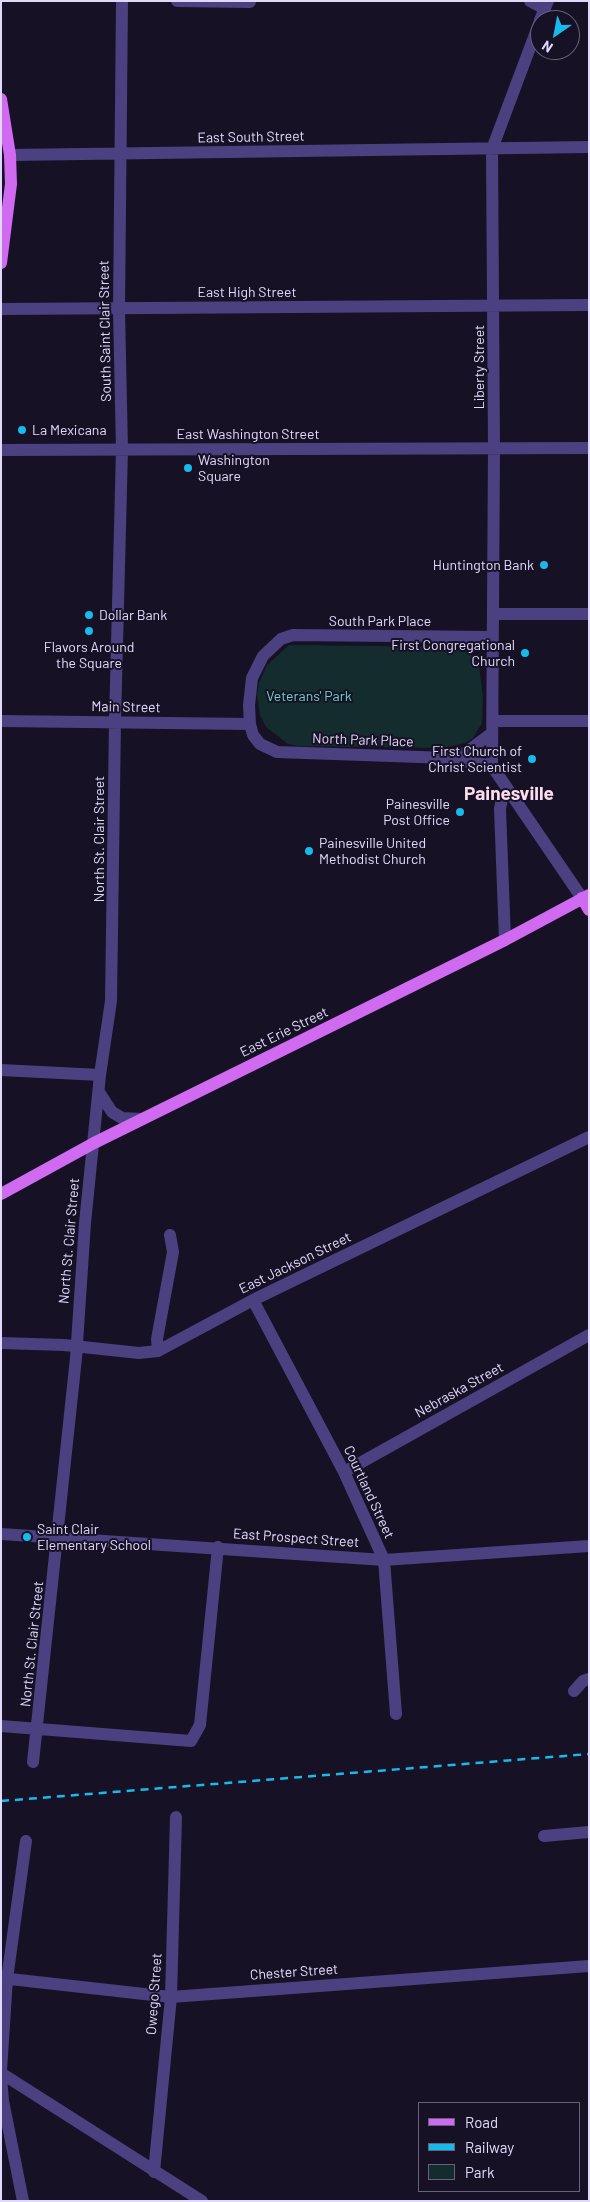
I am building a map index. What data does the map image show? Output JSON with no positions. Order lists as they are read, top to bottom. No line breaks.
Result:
{"streets":{"main road":["East Erie Street"],"street":["East South Street","East High Street","South Saint Clair Street","Liberty Street","East Washington Street","South Park Place","Main Street","North Park Place","North St. Clair Street","East Jackson Street","Nebraska Street","Courtland Street","East Prospect Street","Chester Street","Owego Street"]},"crossings":[["East South Street","South Saint Clair Street"],["East South Street","Liberty Street"],["East High Street","South Saint Clair Street"],["East High Street","Liberty Street"],["South Saint Clair Street","East Washington Street"],["South Saint Clair Street","Main Street"],["South Saint Clair Street","North St. Clair Street"],["Liberty Street","East Washington Street"],["Liberty Street","South Park Place"],["Liberty Street","North Park Place"],["South Park Place","Main Street"],["South Park Place","North Park Place"],["Main Street","North Park Place"],["Main Street","North St. Clair Street"],["North St. Clair Street","East Erie Street"],["North St. Clair Street","East Jackson Street"],["North St. Clair Street","East Prospect Street"],["East Jackson Street","Courtland Street"],["Nebraska Street","Courtland Street"],["Courtland Street","East Prospect Street"],["Chester Street","Owego Street"]],"districts":["Painesville"],"parks":["Veterans' Park"],"places":["La Mexicana","Washington Square","Huntington Bank","Dollar Bank","Flavors Around the Square","First Congregational Church","First Church of Christ Scientist","Painesville Post Office","Painesville United Methodist Church","Saint Clair Elementary School"],"legend":["Road","Railway","Park"],"north":"bottom left"}
